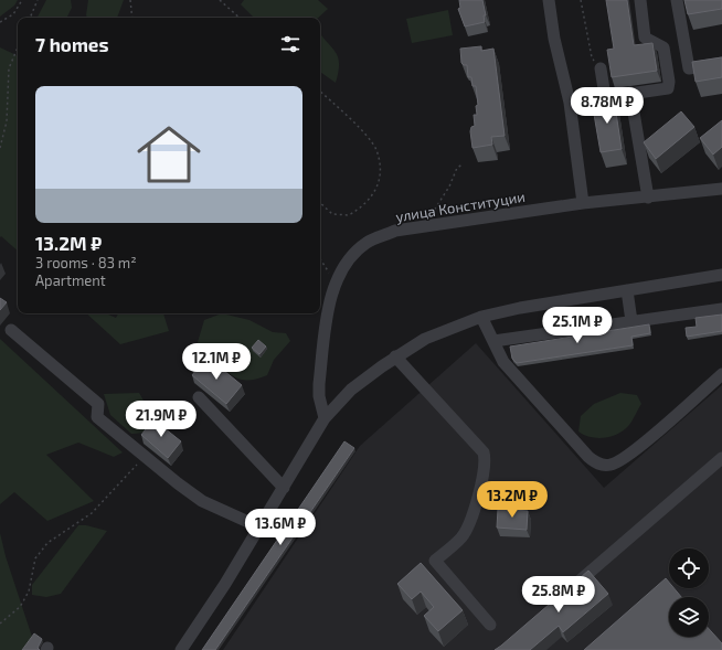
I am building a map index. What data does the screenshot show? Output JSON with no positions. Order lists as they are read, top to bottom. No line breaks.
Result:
{"streets":{"street":["улица Конституции"]},"page":{"heading":"7 homes","list":[{"name":"13.2M ₽","note":"3 rooms · 83 m² · Apartment"}],"price":["8.78M ₽","25.1M ₽","12.1M ₽","21.9M ₽","13.2M ₽","13.6M ₽","25.8M ₽"]}}
